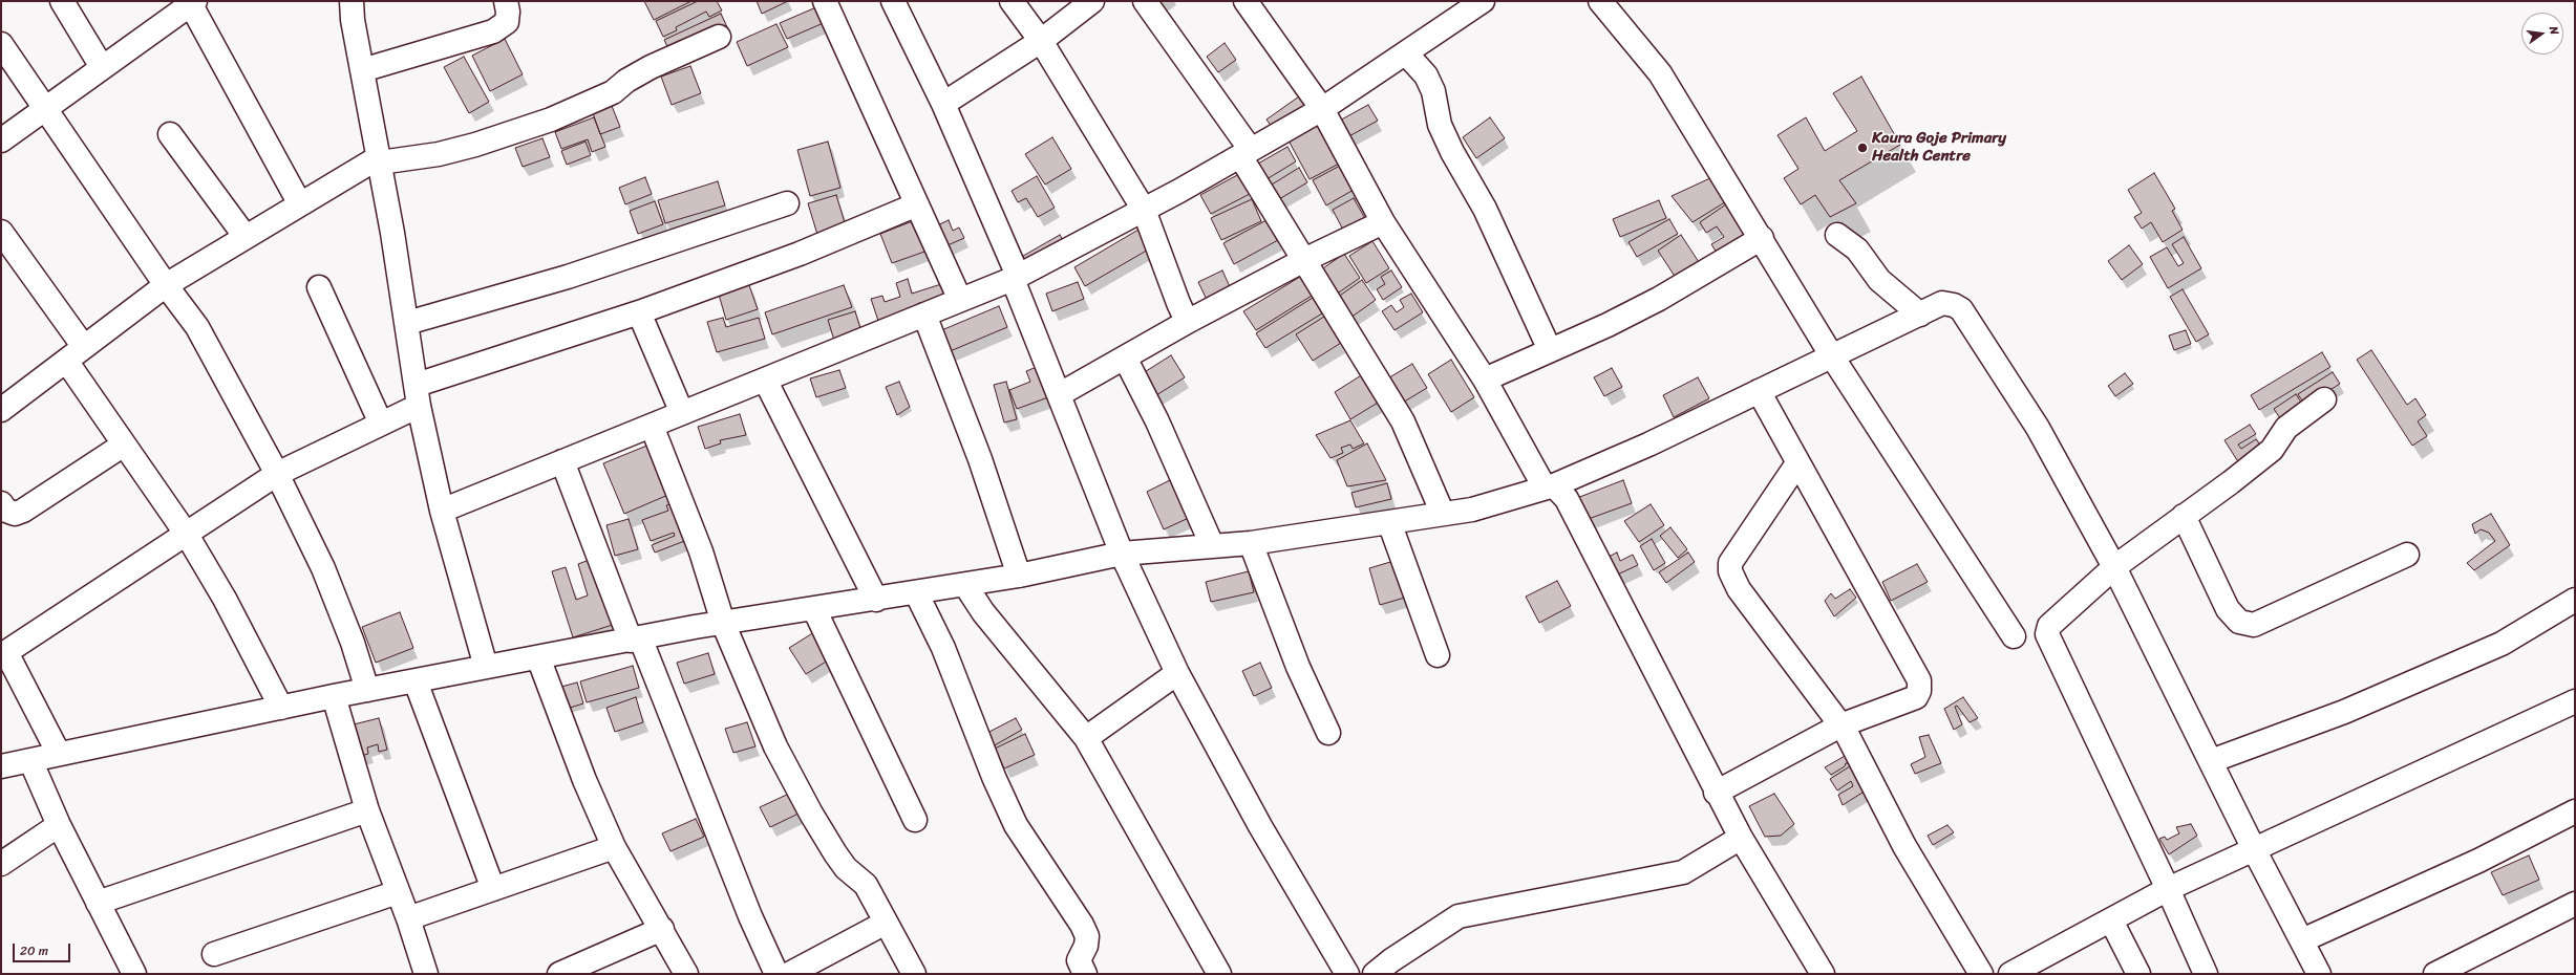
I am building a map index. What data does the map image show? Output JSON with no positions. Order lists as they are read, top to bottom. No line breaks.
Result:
{"places":["Kaura Goje Primary Health Centre"],"scale_bar":"20 m","north":"right"}
